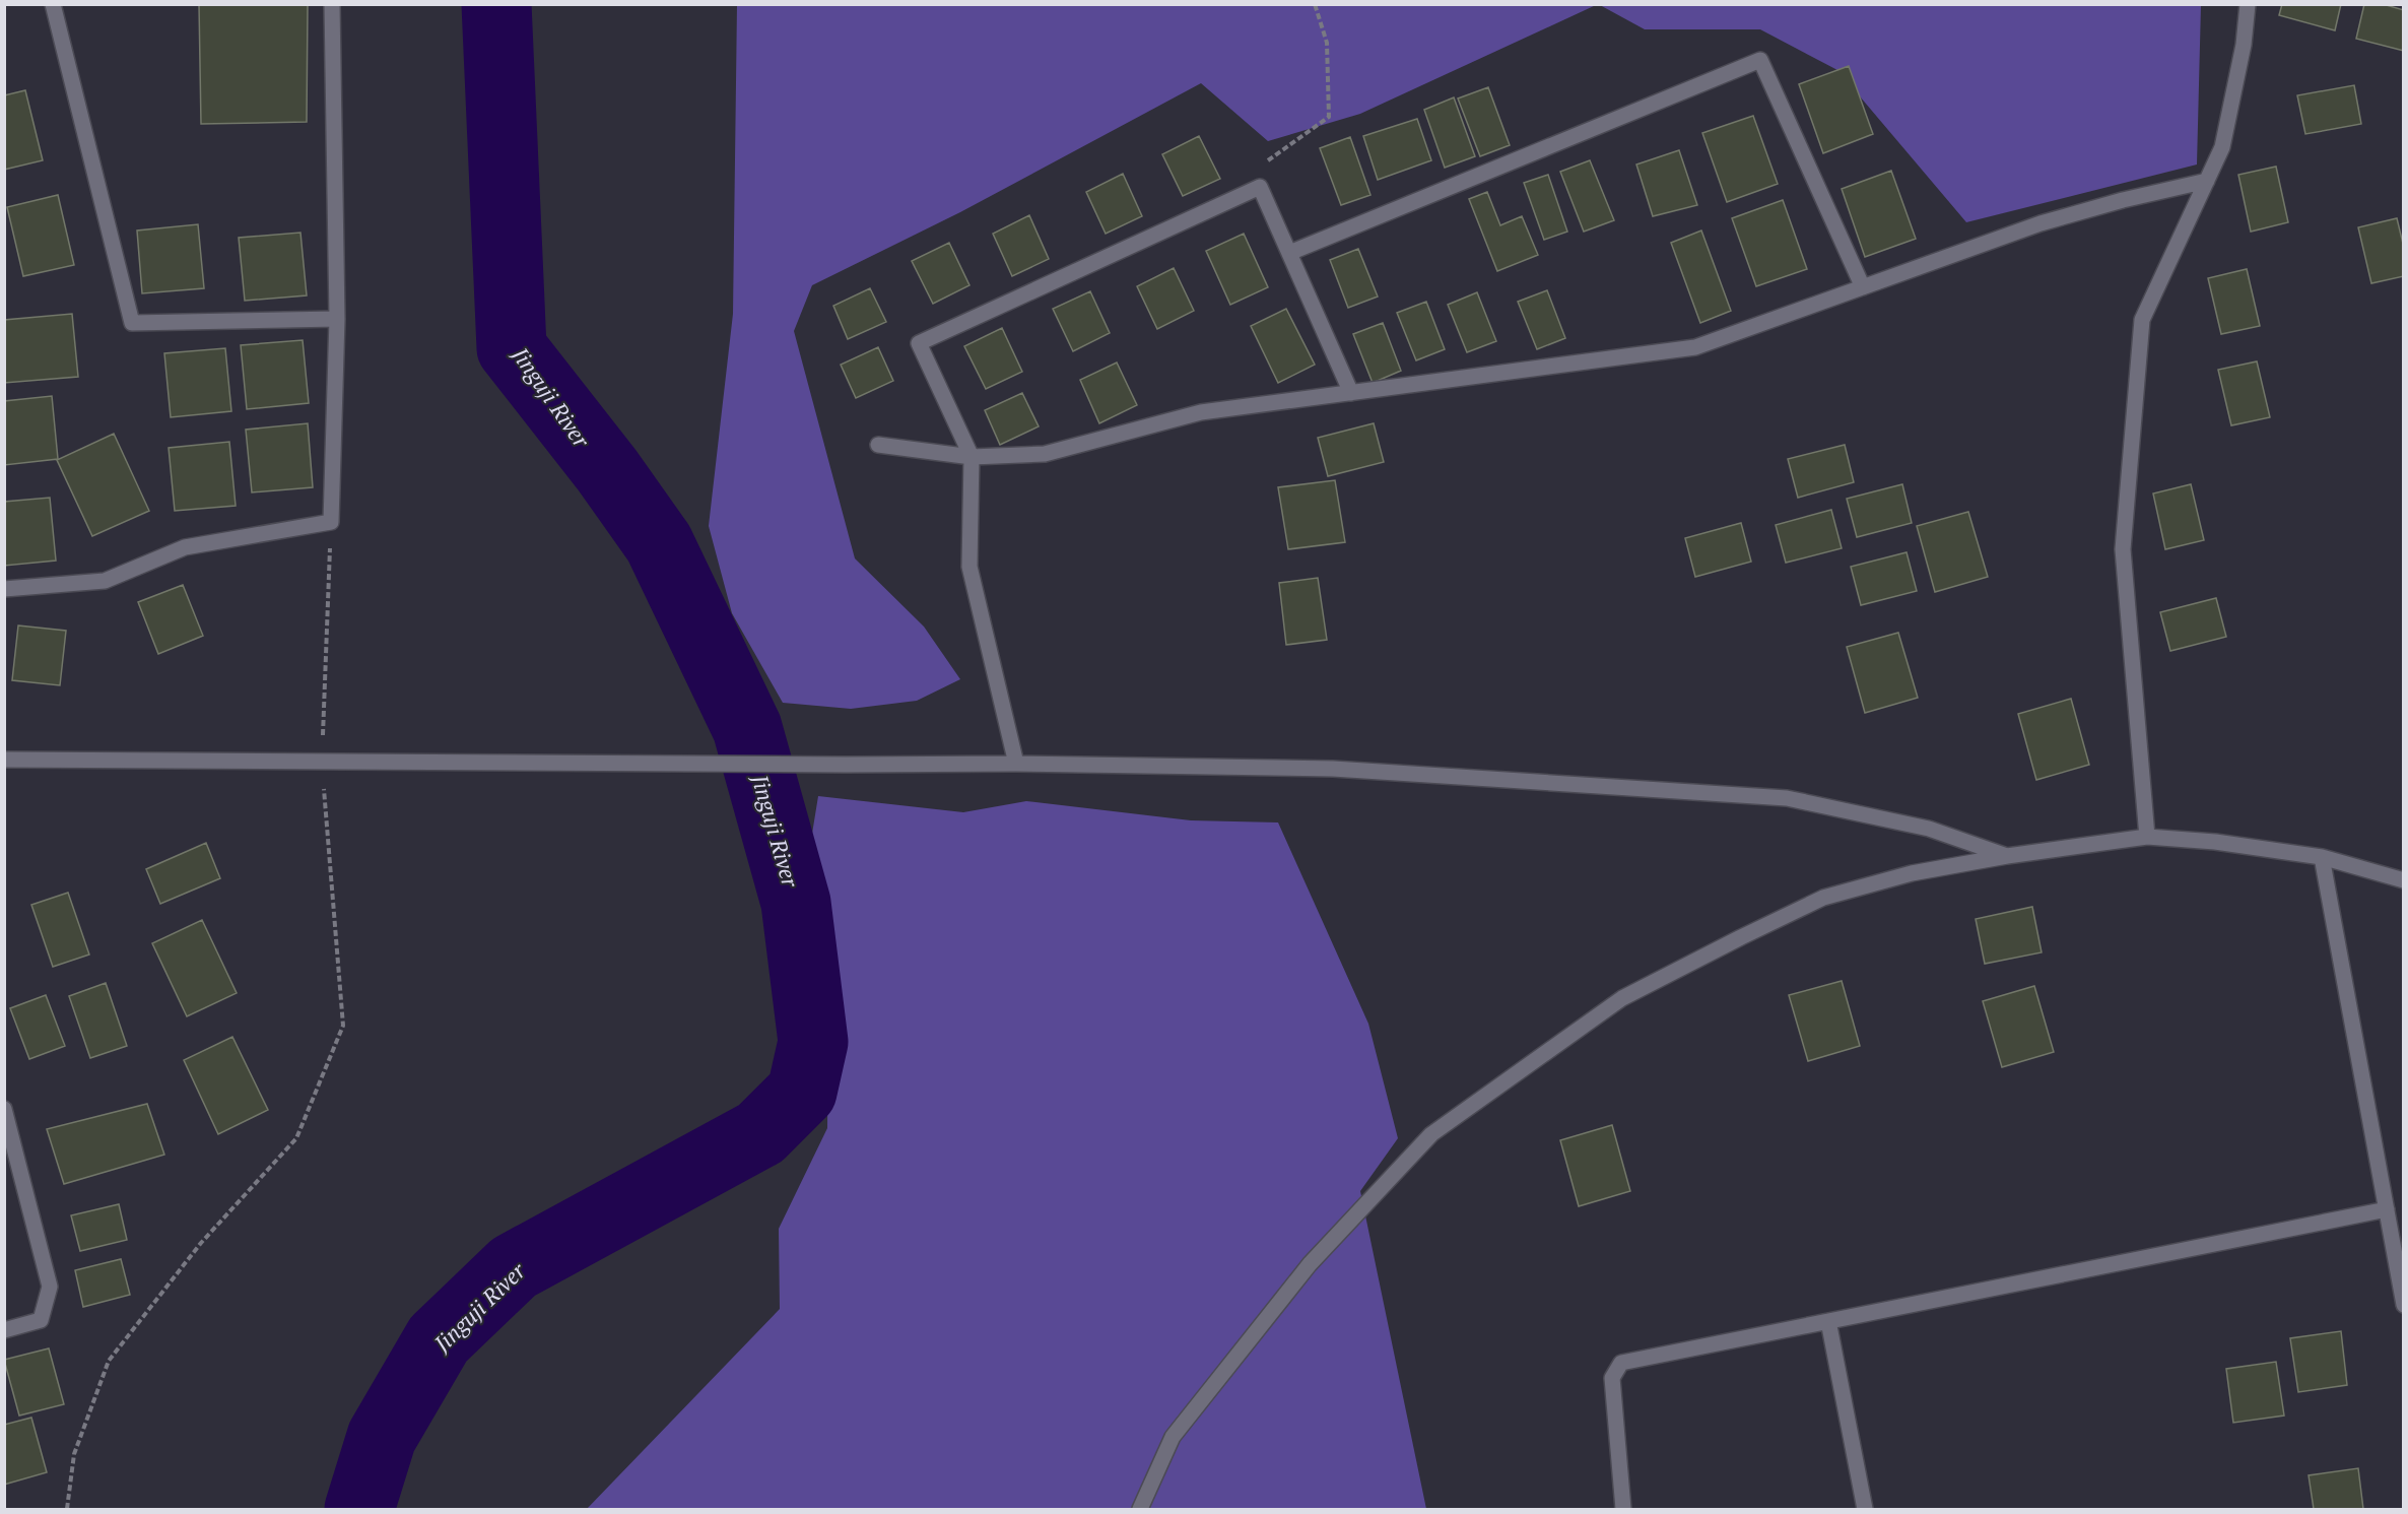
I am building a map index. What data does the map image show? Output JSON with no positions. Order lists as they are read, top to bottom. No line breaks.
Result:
{"water":["Jinguji River"]}
